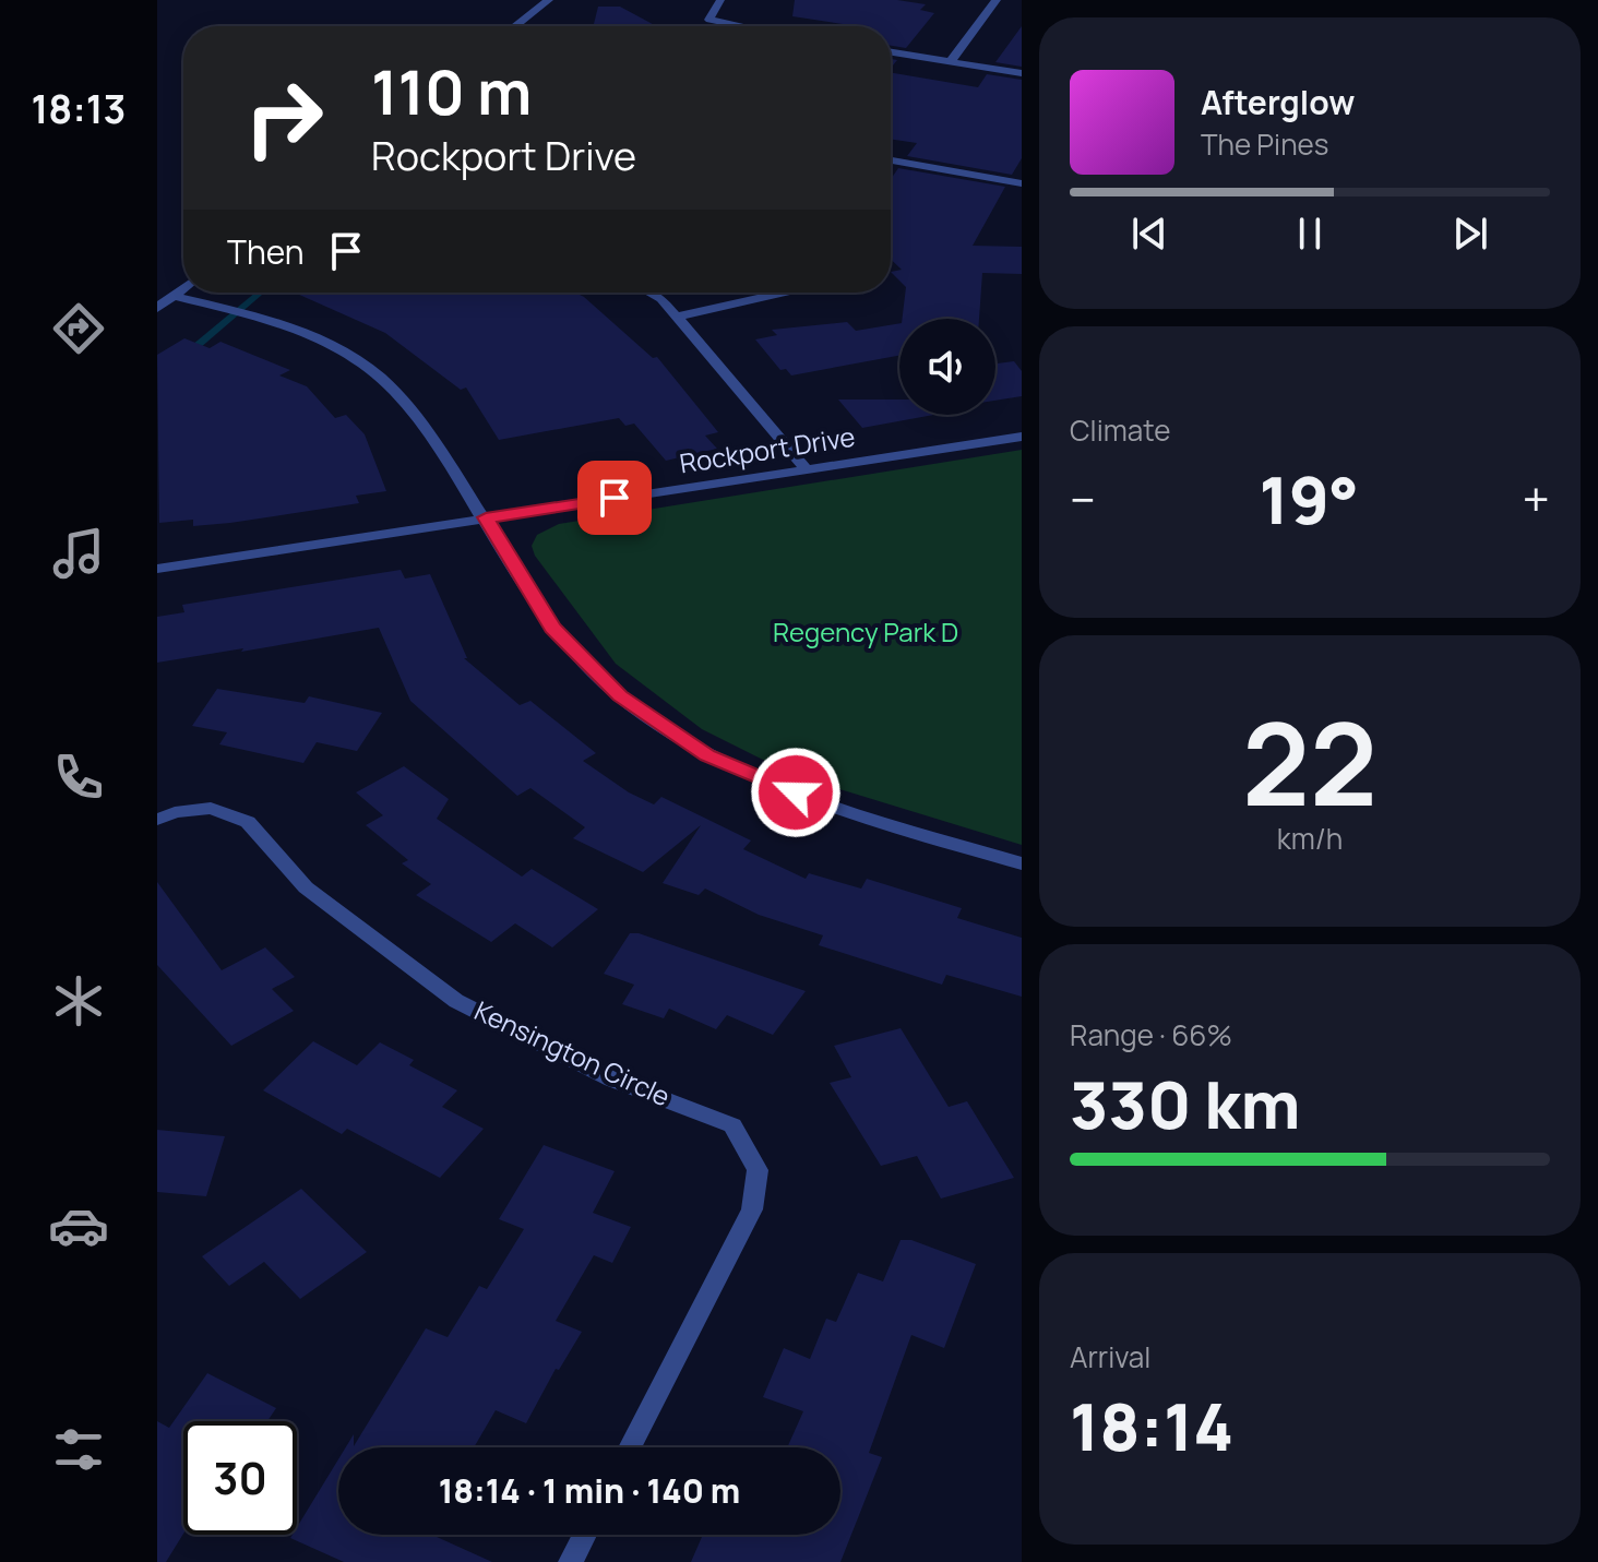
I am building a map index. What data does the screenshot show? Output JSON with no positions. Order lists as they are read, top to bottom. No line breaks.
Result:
{"streets":{"street":["Rockport Drive","Kensington Circle"]},"parks":["Regency Park D"],"page":{"tabs":"18:13","turn":["110 m","Rockport Drive"],"song":["Afterglow","The Pines"],"then":"Then","tile":["Climate",["22","km/h"],["Range · 66%","330 km"],["Arrival","18:14"]],"heat":["−","19°","+"],"limit":"30","trip":"18:14 · 1 min · 140 m"}}
